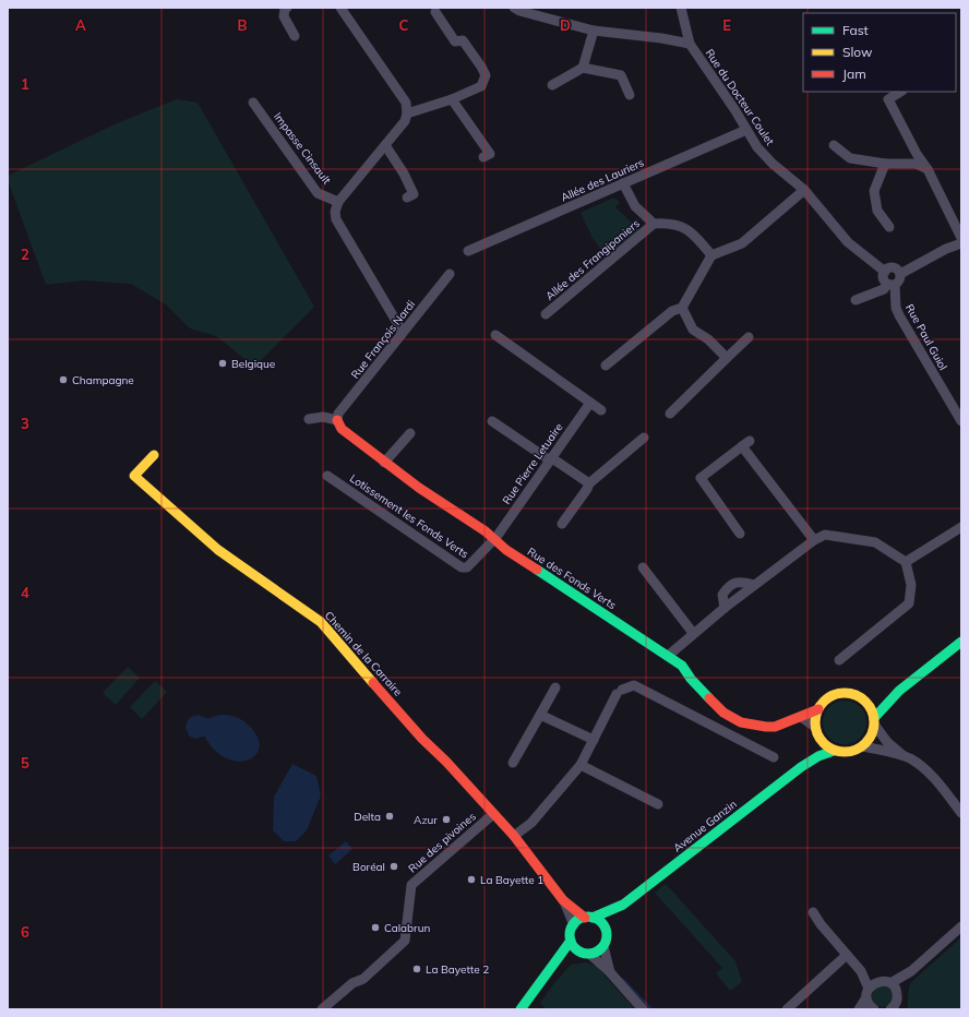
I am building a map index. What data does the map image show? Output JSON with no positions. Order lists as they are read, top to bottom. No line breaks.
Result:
{"streets":{"street":["Rue du Docteur Coulet","Impasse Cinsault","Allée des Lauriers","Allée des Frangipaniers","Rue Paul Guiol","Rue François Nardi","Rue Pierre Letuaire","Lotissement les Fonds Verts","Rue des Fonds Verts","Chemin de la Carraire","Avenue Ganzin","Rue des pivoines"]},"crossings":[["Rue du Docteur Coulet","Allée des Lauriers"],["Rue du Docteur Coulet","Rue Paul Guiol"],["Rue François Nardi","Rue des Fonds Verts"],["Rue Pierre Letuaire","Lotissement les Fonds Verts"],["Rue Pierre Letuaire","Rue des Fonds Verts"],["Lotissement les Fonds Verts","Rue des Fonds Verts"],["Rue des Fonds Verts","Avenue Ganzin"],["Chemin de la Carraire","Avenue Ganzin"],["Chemin de la Carraire","Rue des pivoines"]],"places":["Belgique","Champagne","Delta","Azur","Boréal","La Bayette 1","Calabrun","La Bayette 2"],"legend":["Fast","Slow","Jam"],"grid":{"columns":["A","B","C","D","E"],"rows":["1","2","3","4","5","6"]}}
